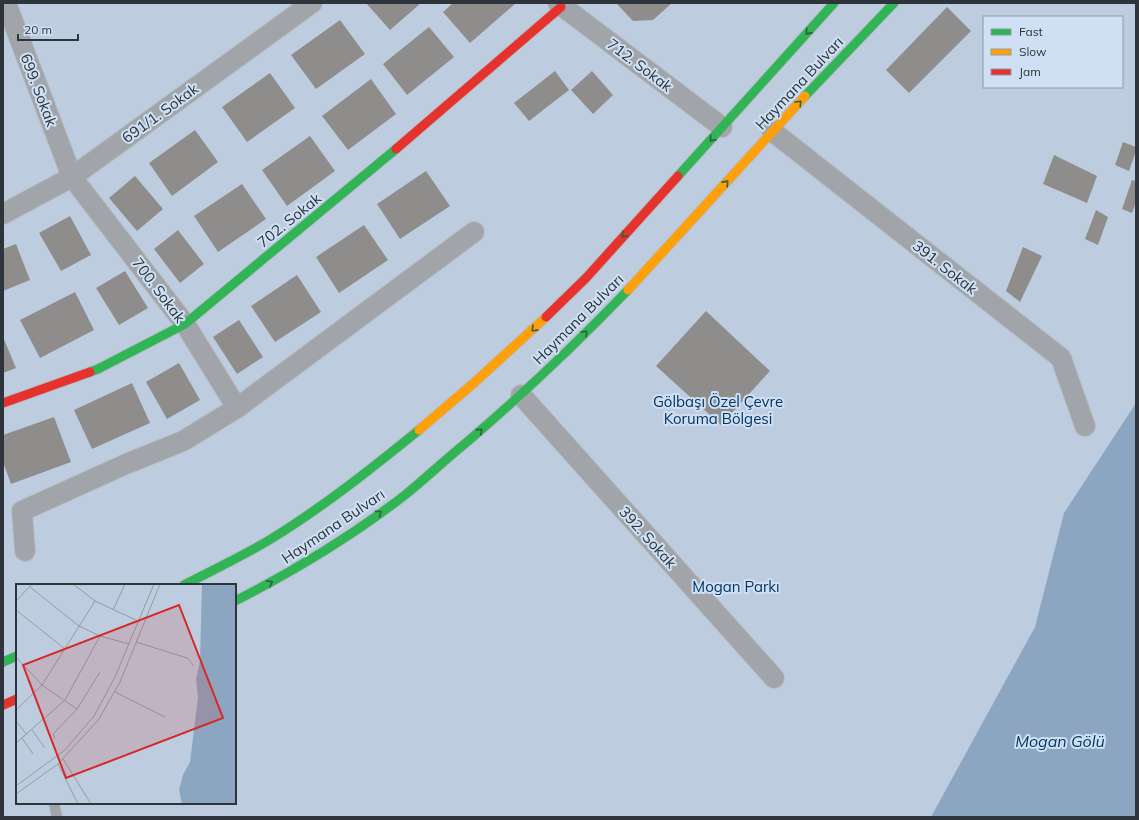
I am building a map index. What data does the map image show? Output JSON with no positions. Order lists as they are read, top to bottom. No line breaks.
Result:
{"streets":{"main road":["Haymana Bulvarı","702. Sokak"],"street":["712. Sokak","699. Sokak","691/1. Sokak","391. Sokak","700. Sokak","392. Sokak"]},"crossings":[["712. Sokak","Haymana Bulvarı"],["712. Sokak","702. Sokak"],["Haymana Bulvarı","391. Sokak"],["Haymana Bulvarı","392. Sokak"],["699. Sokak","691/1. Sokak"],["699. Sokak","700. Sokak"],["691/1. Sokak","700. Sokak"],["702. Sokak","700. Sokak"]],"water":["Mogan Gölü"],"parks":["Gölbaşı Özel Çevre Koruma Bölgesi","Mogan Parkı"],"legend":["Fast","Slow","Jam"],"scale_bar":"20 m"}
